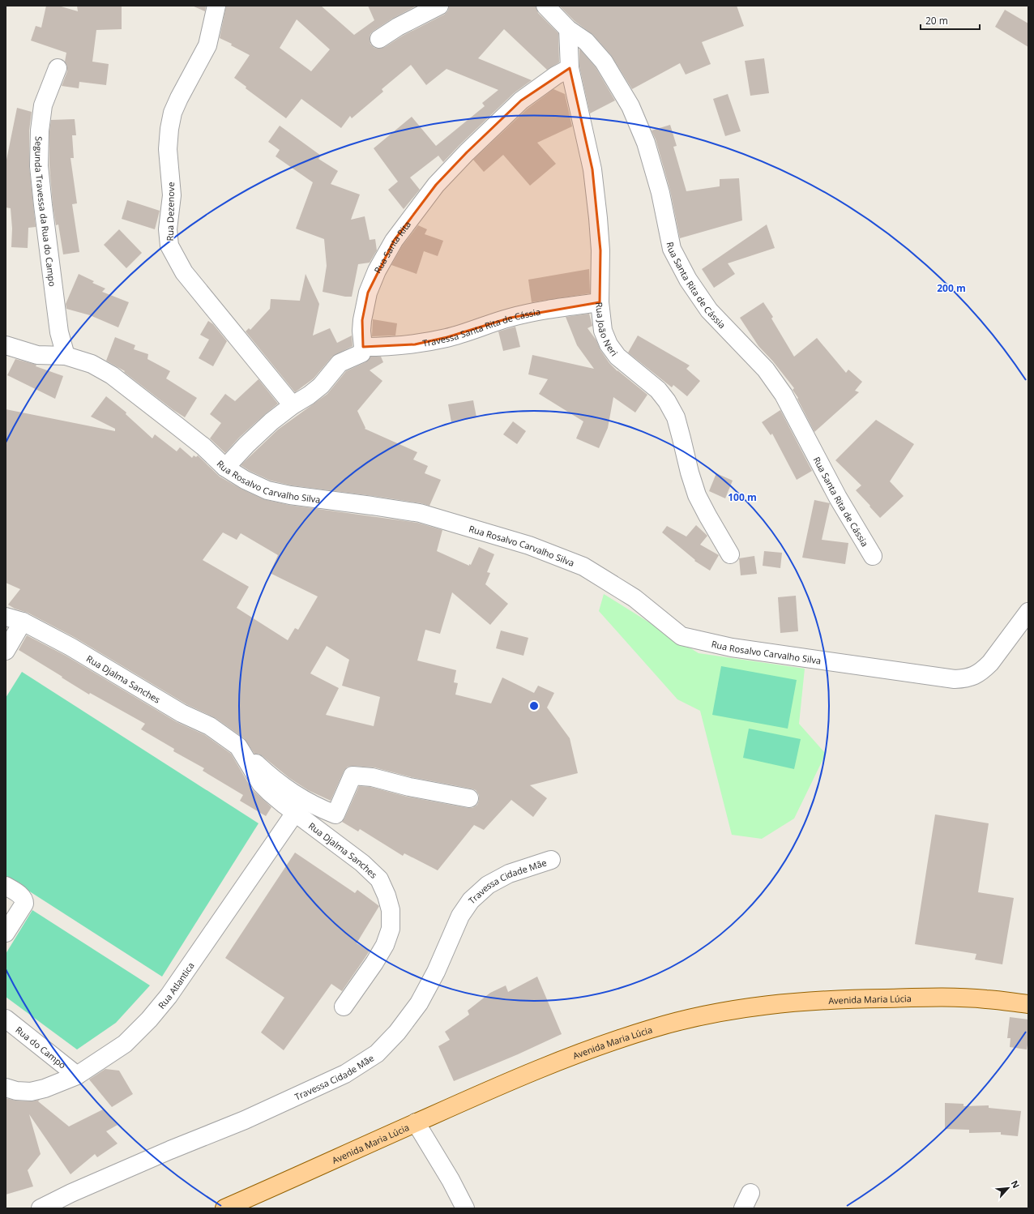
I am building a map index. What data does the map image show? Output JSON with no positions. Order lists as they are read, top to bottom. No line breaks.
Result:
{"streets":{"main road":["Avenida Maria Lúcia"],"street":["Segunda Travessa da Rua do Campo","Rua Dezenove","Rua Santa Rita","Rua Santa Rita de Cássia","Travessa Santa Rita de Cássia","Rua João Neri","Rua Rosalvo Carvalho Silva","Rua Djalma Sanches","Travessa Cidade Mãe","Rua Atlantica","Rua do Campo"]},"crossings":[["Segunda Travessa da Rua do Campo","Rua Rosalvo Carvalho Silva"],["Rua Santa Rita","Travessa Santa Rita de Cássia"],["Rua Santa Rita","Rua João Neri"],["Travessa Santa Rita de Cássia","Rua João Neri"],["Rua Djalma Sanches","Rua Atlantica"],["Rua Atlantica","Rua do Campo"]],"scale_bar":"20 m","north":"top right","rings":["200 m","100 m"]}
